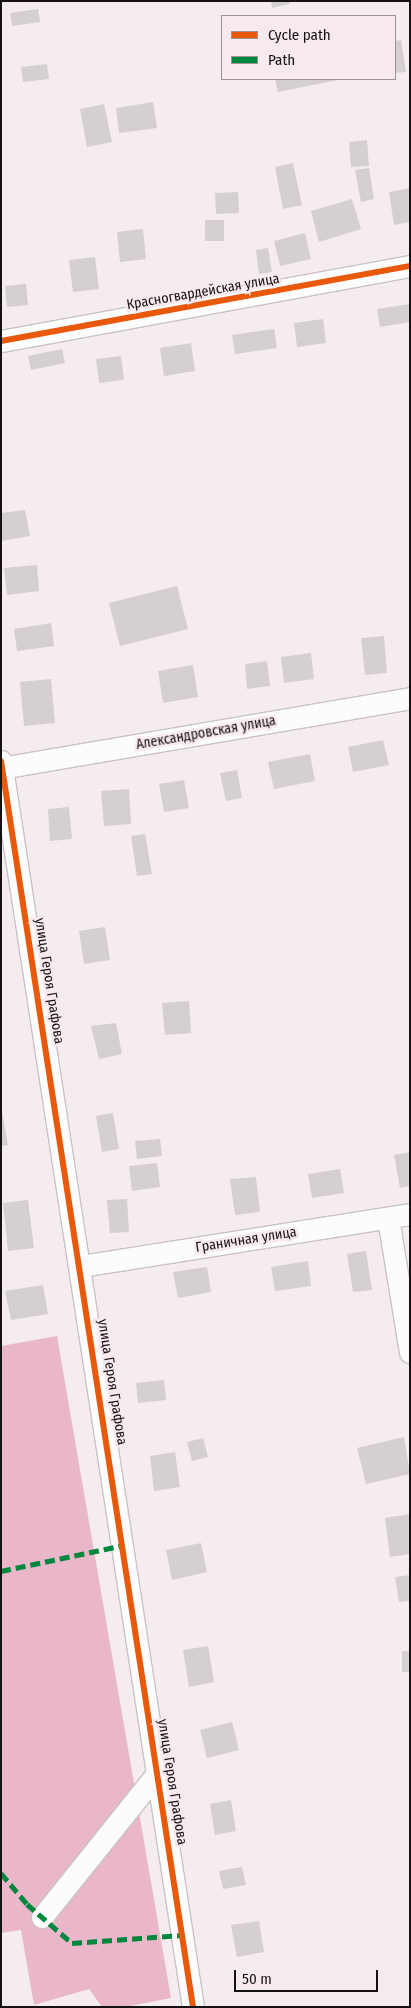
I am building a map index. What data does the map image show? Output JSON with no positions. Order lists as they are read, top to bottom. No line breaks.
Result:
{"streets":{"street":["Красногвардейская улица","Александровская улица","улица Героя Графова","Граничная улица"]},"crossings":[["Александровская улица","улица Героя Графова"],["улица Героя Графова","Граничная улица"]],"legend":["Cycle path","Path"],"scale_bar":"50 m"}
